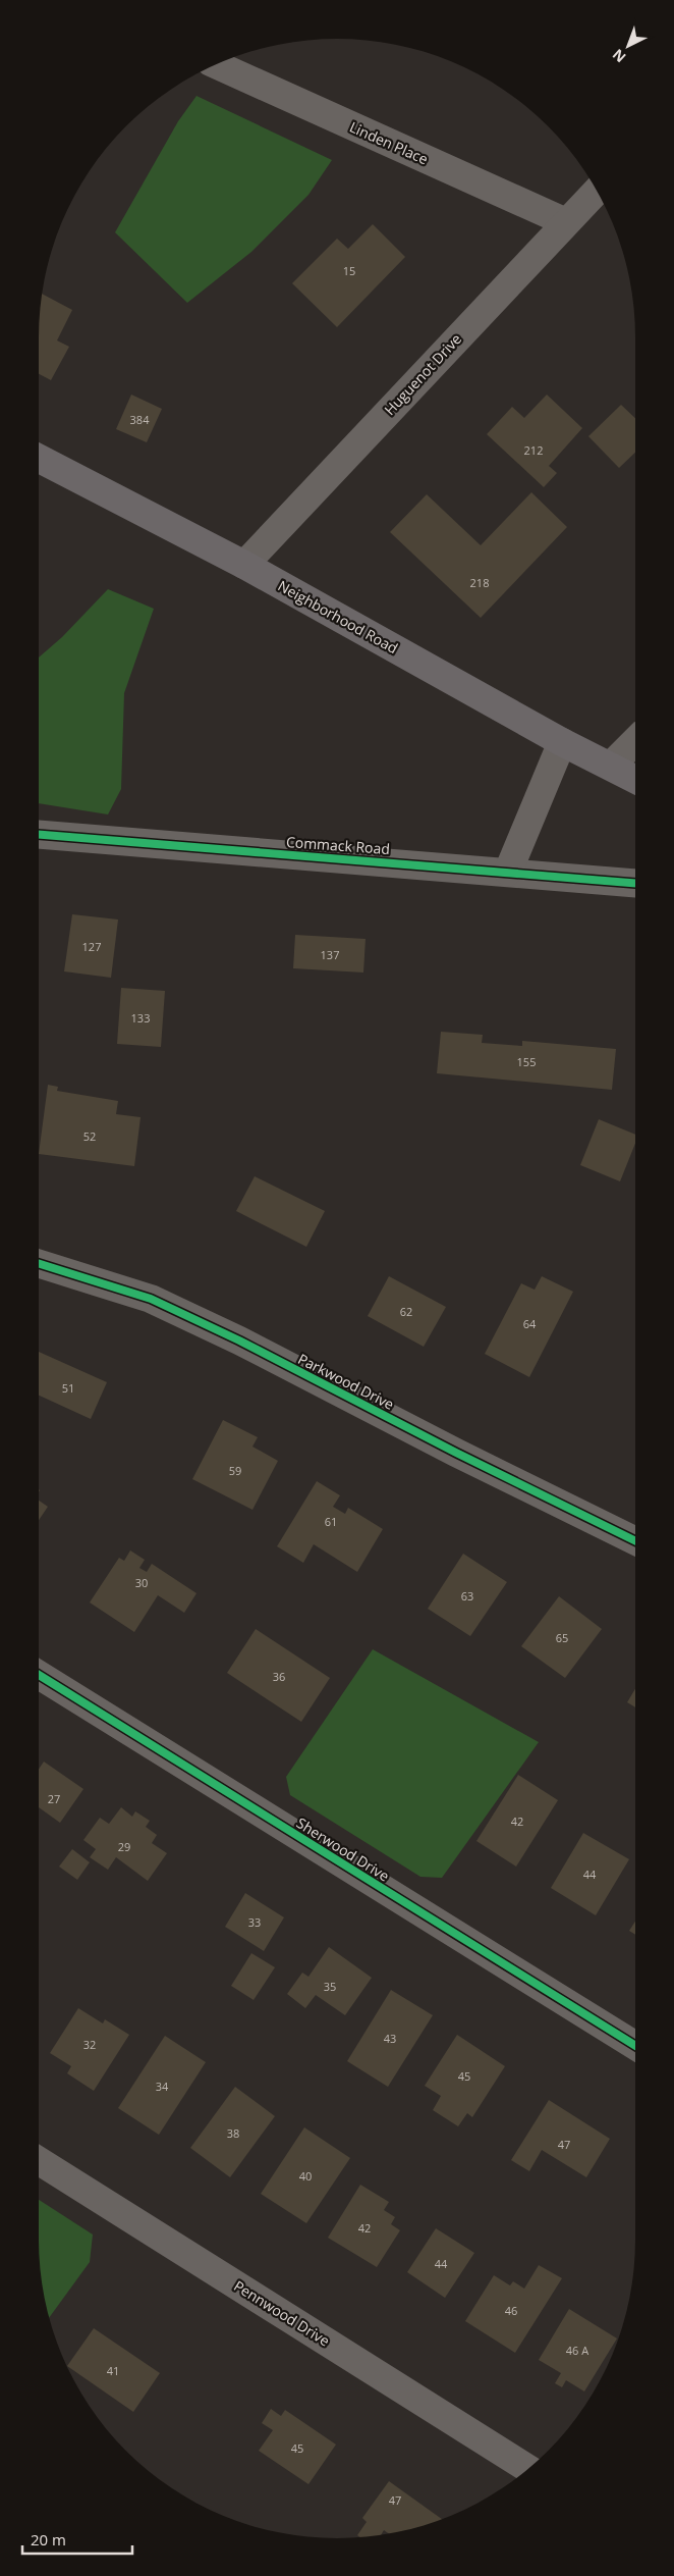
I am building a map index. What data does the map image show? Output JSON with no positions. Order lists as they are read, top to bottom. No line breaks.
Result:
{"streets":{"main road":["Neighborhood Road"],"street":["Linden Place","Huguenot Drive","Commack Road","Parkwood Drive","Sherwood Drive","Pennwood Drive"]},"crossings":[["Linden Place","Huguenot Drive"],["Huguenot Drive","Neighborhood Road"]],"house_numbers":["15","384","212","218","127","137","133","155","52","62","64","51","59","61","30","63","65","36","27","42","29","44","33","35","43","32","45","34","38","47","40","42","44","46","46 A","41","45","47"],"scale_bar":"20 m","north":"bottom left"}
